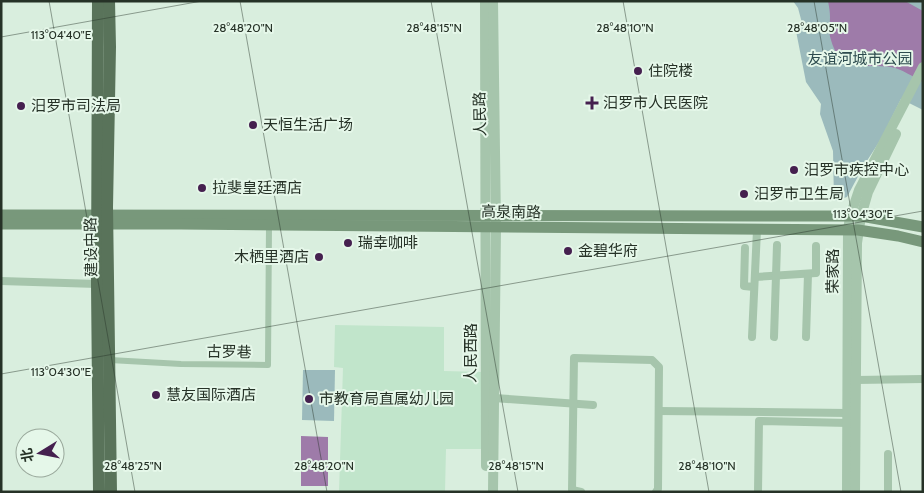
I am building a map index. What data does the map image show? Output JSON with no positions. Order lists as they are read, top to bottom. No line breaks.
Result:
{"streets":{"main road":["高泉南路","建设中路"],"street":["人民路","荣家路","古罗巷","人民西路"]},"crossings":[["人民路","高泉南路"],["人民路","人民西路"],["高泉南路","建设中路"],["高泉南路","荣家路"],["高泉南路","古罗巷"],["高泉南路","人民西路"],["建设中路","古罗巷"]],"parks":["友谊河城市公园"],"places":{"other":["住院楼","汨罗市司法局","天恒生活广场","汨罗市疾控中心","拉斐皇廷酒店","汨罗市卫生局","瑞幸咖啡","金碧华府","木栖里酒店","慧友国际酒店","市教育局直属幼儿园"],"health":["汨罗市人民医院"]},"north":"left","coordinates":["28°48'20\"N","28°48'15\"N","28°48'10\"N","28°48'05\"N","113°04'40\"E","113°04'30\"E","28°48'25\"N"]}
